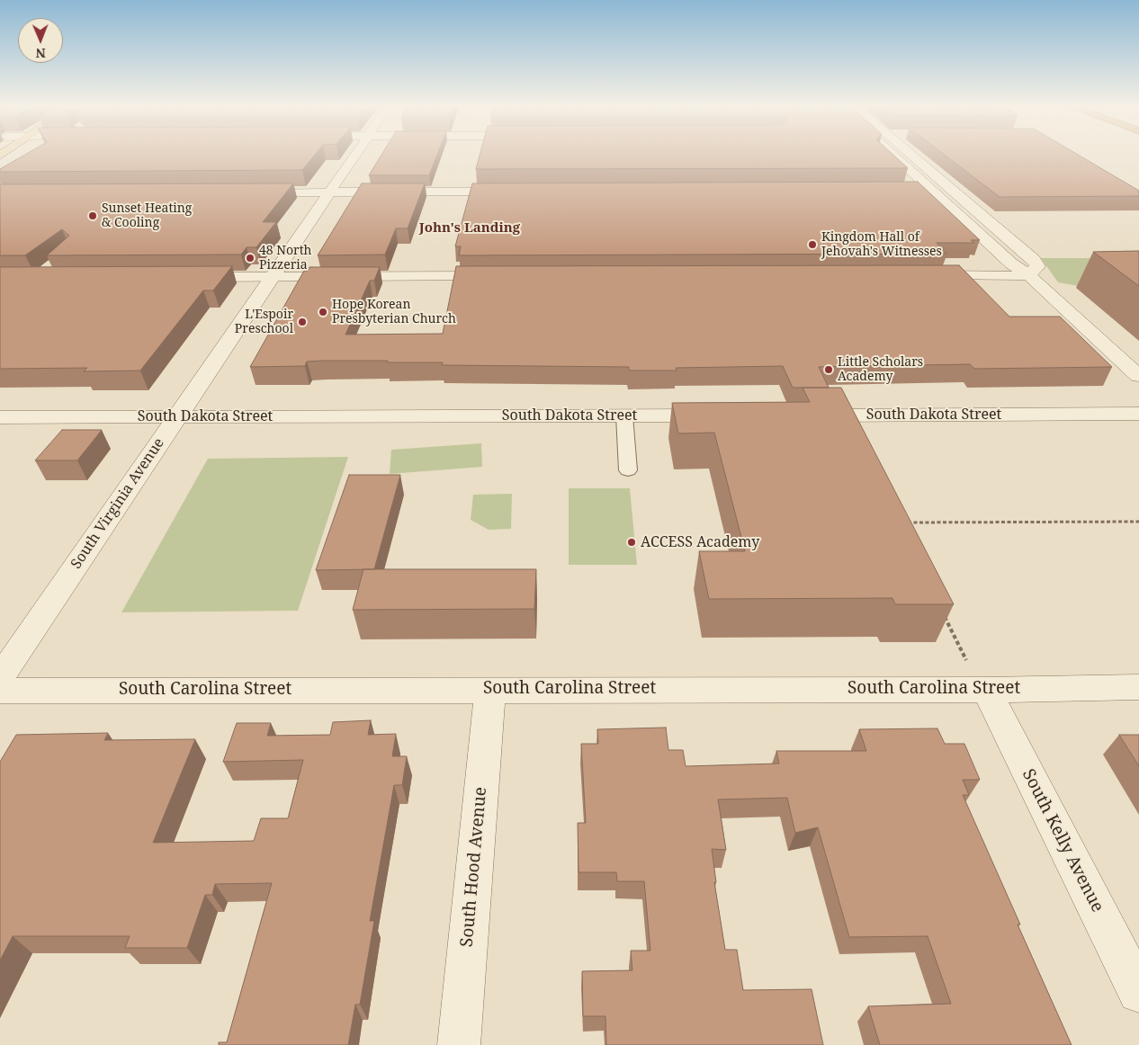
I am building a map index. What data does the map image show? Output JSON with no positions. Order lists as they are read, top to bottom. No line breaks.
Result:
{"streets":{"street":["South Dakota Street","South Virginia Avenue","South Carolina Street","South Kelly Avenue","South Hood Avenue"]},"crossings":[["South Dakota Street","South Virginia Avenue"],["South Carolina Street","South Kelly Avenue"],["South Carolina Street","South Hood Avenue"]],"districts":["John's Landing"],"places":["Sunset Heating & Cooling","Kingdom Hall of Jehovah's Witnesses","48 North Pizzeria","Hope Korean Presbyterian Church","L'Espoir Preschool","Little Scholars Academy","ACCESS Academy"],"north":"bottom"}
